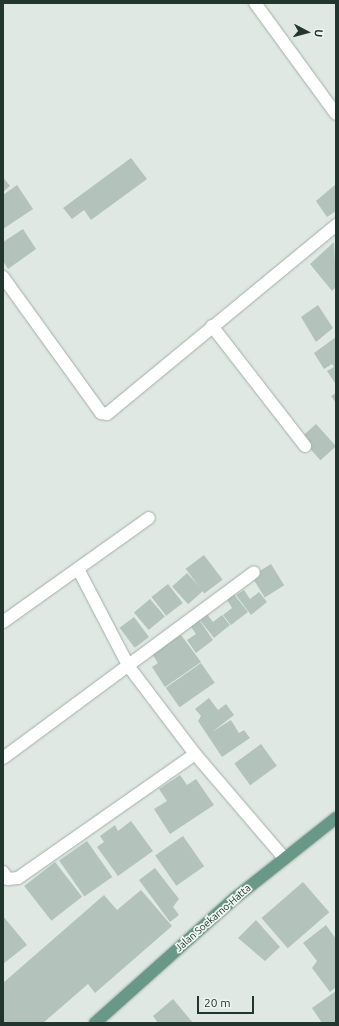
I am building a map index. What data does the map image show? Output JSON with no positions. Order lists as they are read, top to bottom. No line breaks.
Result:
{"streets":{"main road":["Jalan Soekarno-Hatta"]},"scale_bar":"20 m","north":"right"}
